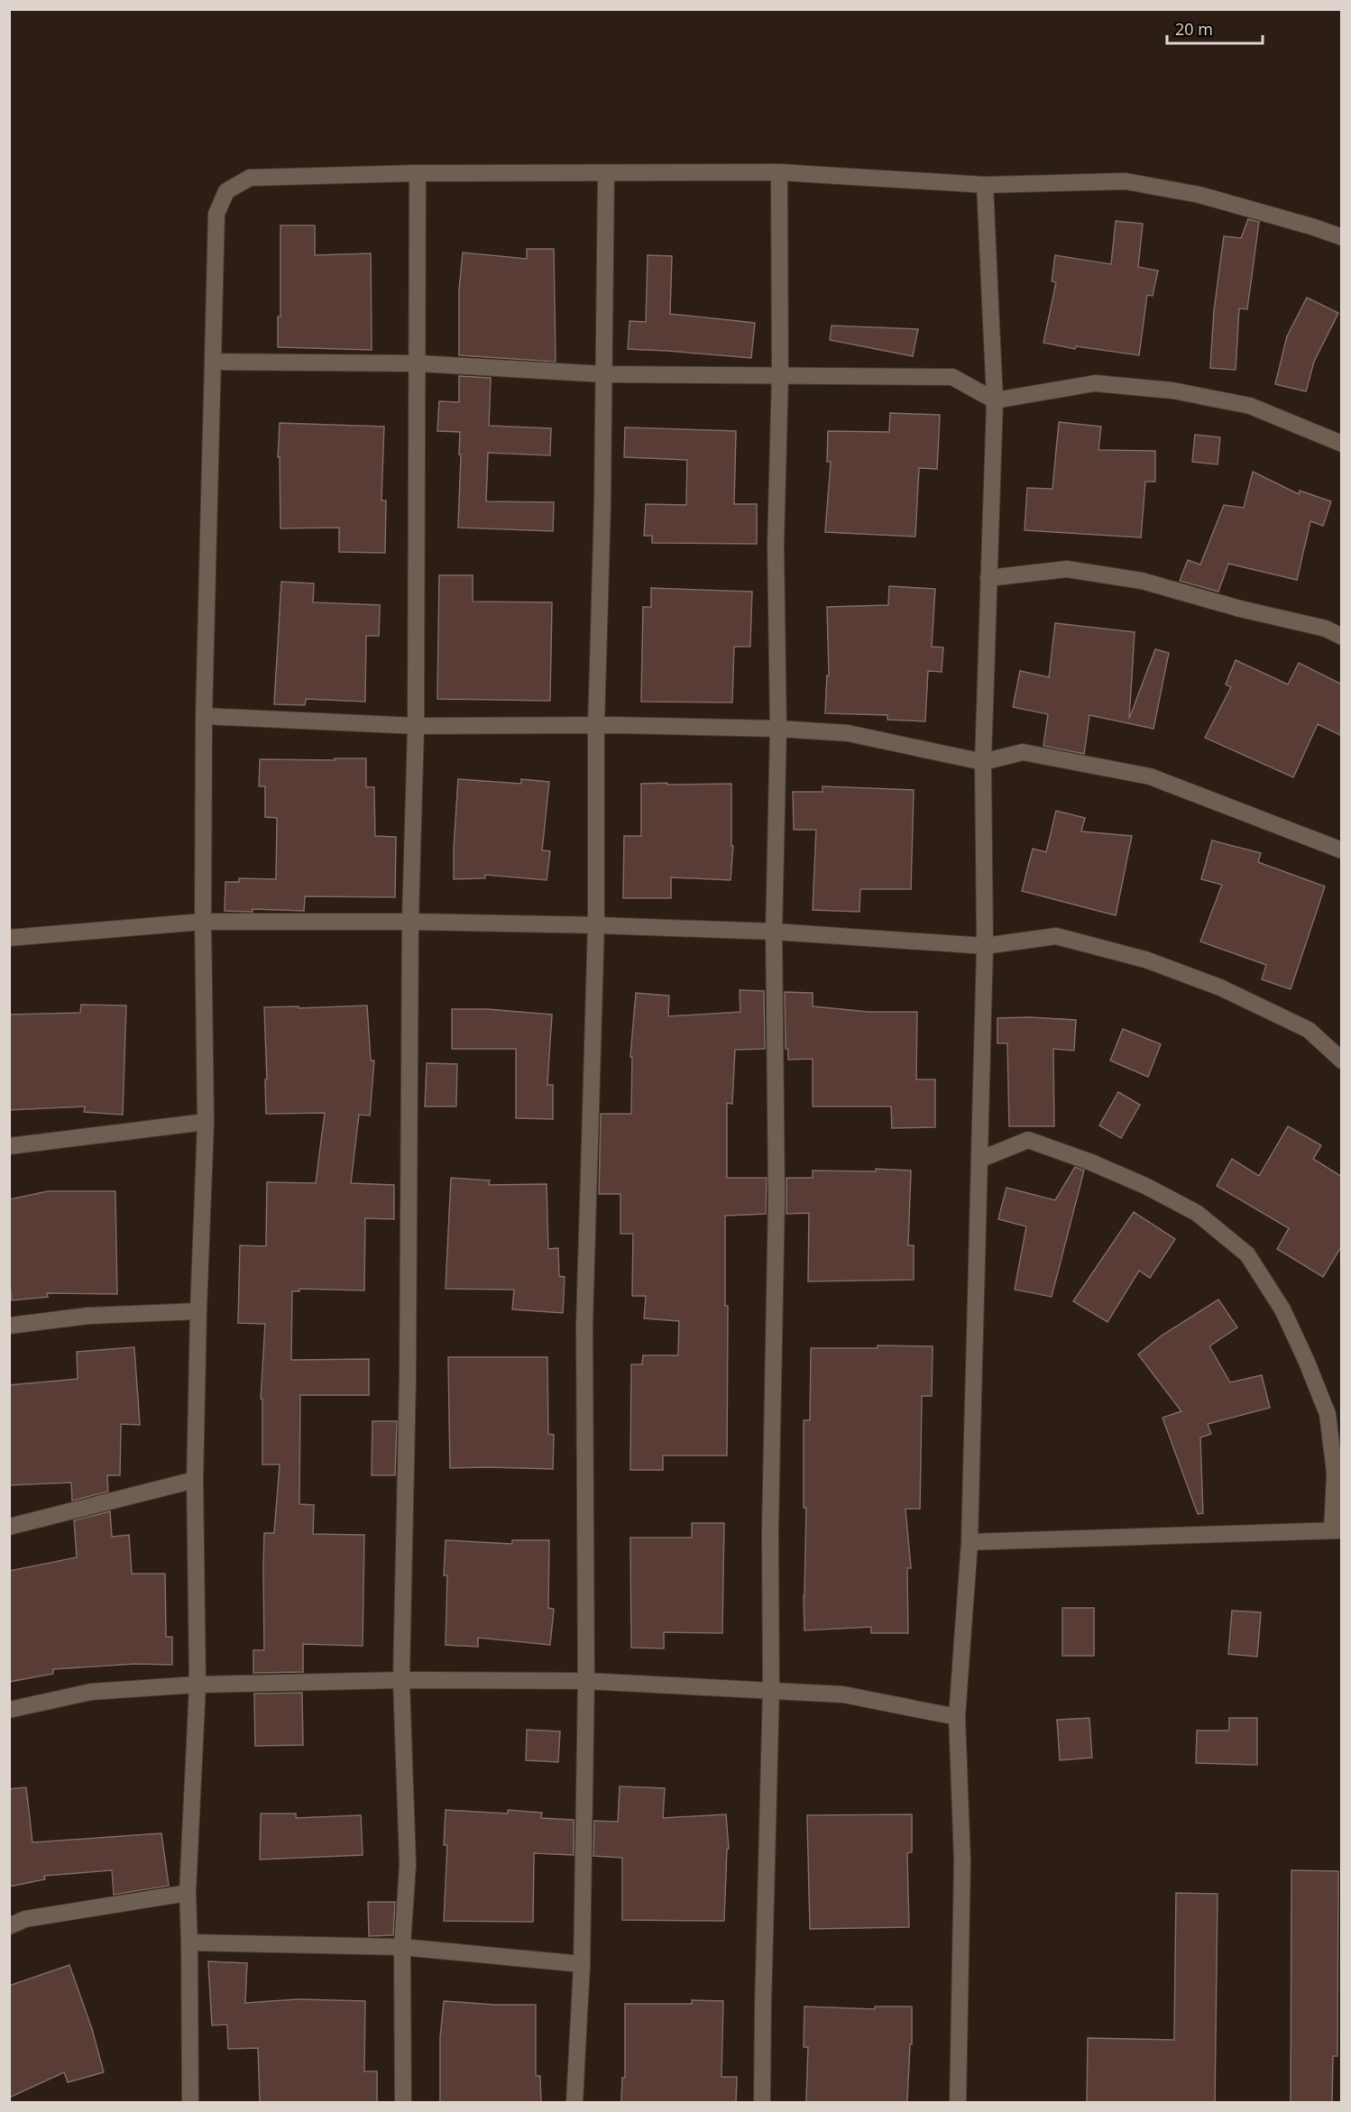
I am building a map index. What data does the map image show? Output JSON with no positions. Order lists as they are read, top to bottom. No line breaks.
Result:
{"scale_bar":"20 m"}
